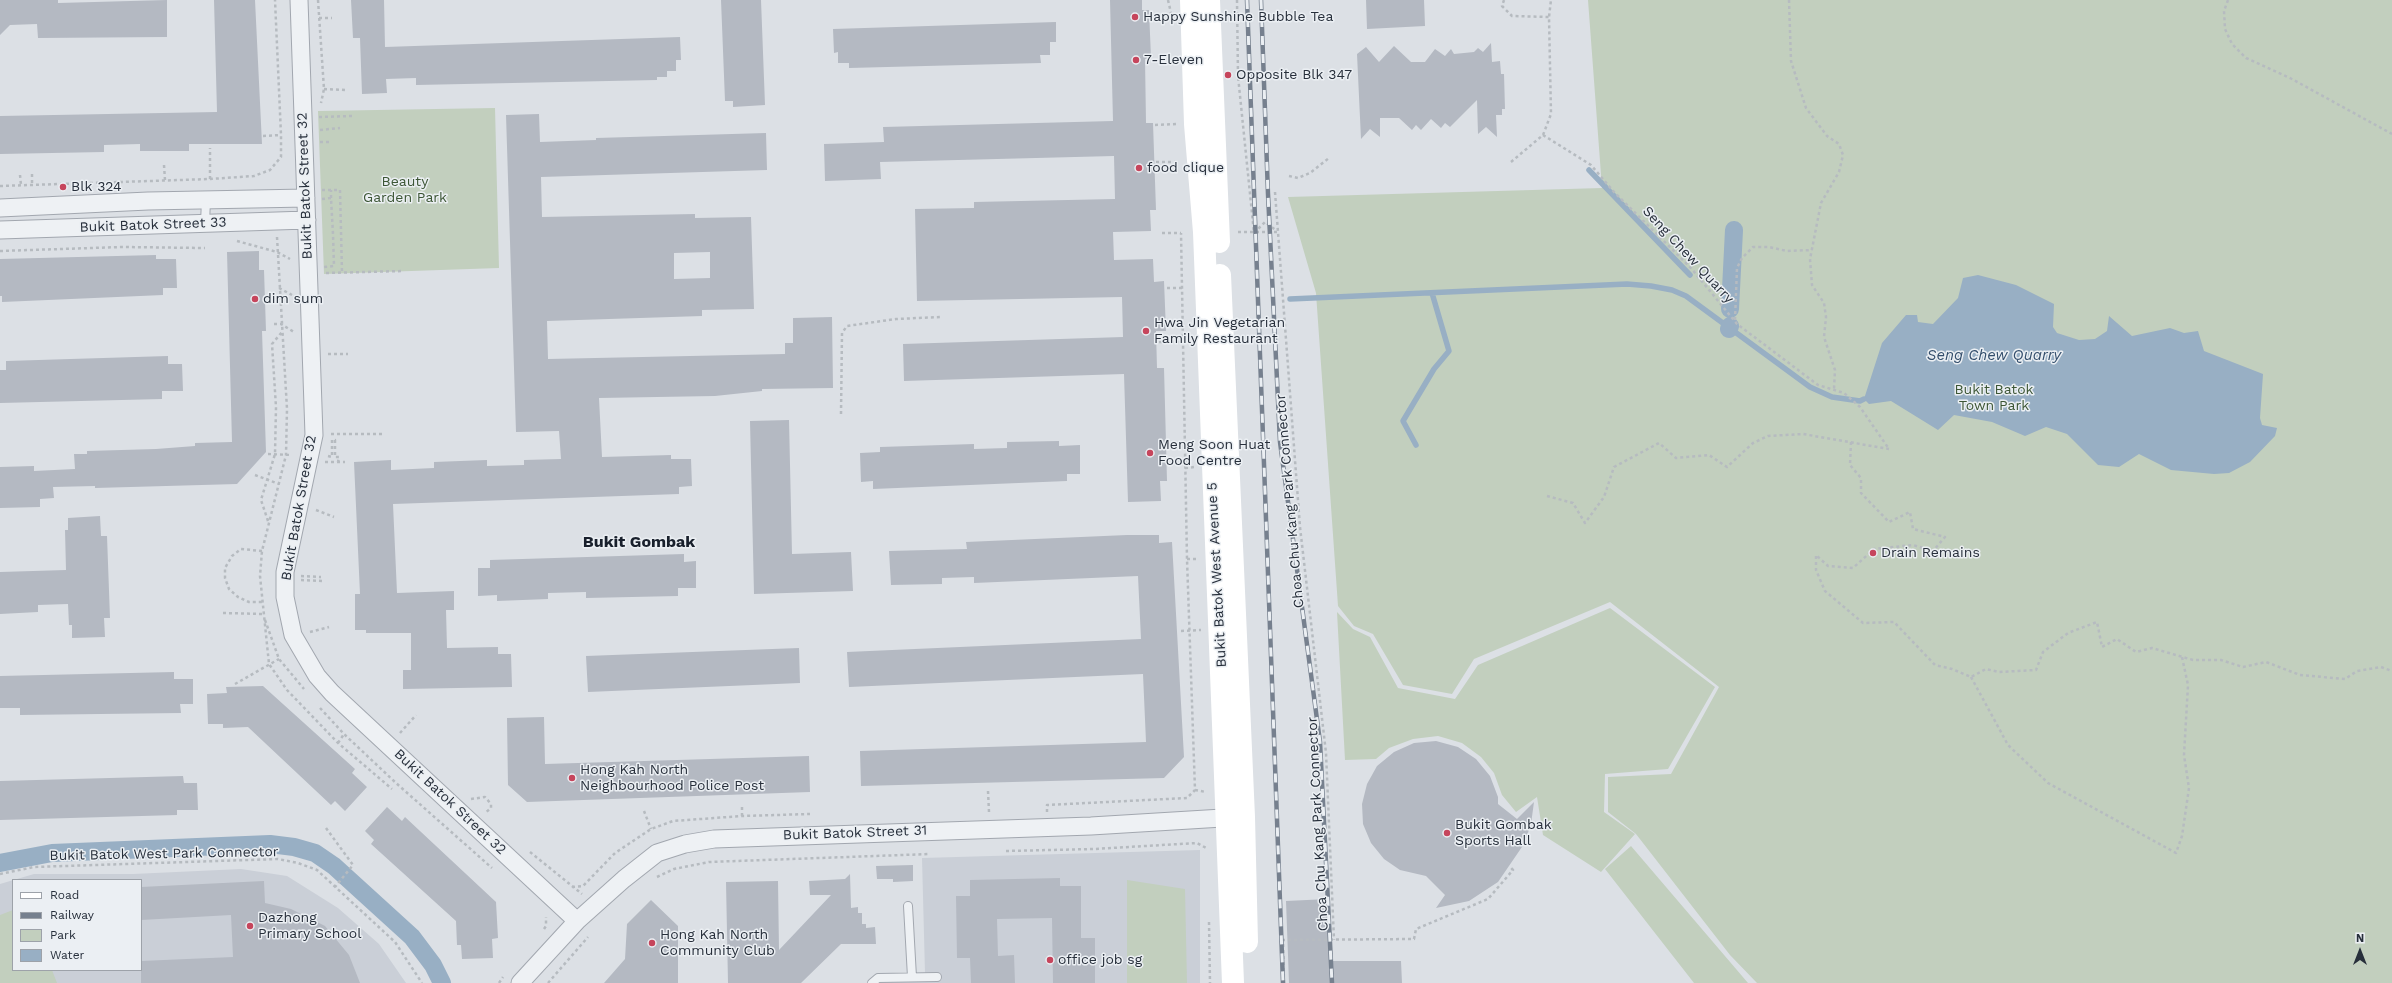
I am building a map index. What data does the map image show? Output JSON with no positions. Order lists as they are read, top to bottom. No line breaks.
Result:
{"streets":{"street":["Bukit Batok Street 32","Bukit Batok Street 33","Bukit Batok West Avenue 5","Bukit Batok Street 31"],"path":["Seng Chew Quarry","Choa Chu Kang Park Connector","Bukit Batok West Park Connector"]},"crossings":[["Bukit Batok Street 32","Bukit Batok Street 33"],["Bukit Batok Street 32","Bukit Batok Street 31"],["Bukit Batok West Avenue 5","Bukit Batok Street 31"]],"districts":["Bukit Gombak"],"water":["Seng Chew Quarry"],"parks":["Beauty Garden Park","Bukit Batok Town Park"],"places":["Happy Sunshine Bubble Tea","7-Eleven","Opposite Blk 347","food clique","Blk 324","dim sum","Hwa Jin Vegetarian Family Restaurant","Meng Soon Huat Food Centre","Drain Remains","Hong Kah North Neighbourhood Police Post","Bukit Gombak Sports Hall","Dazhong Primary School","Hong Kah North Community Club","office job sg"],"legend":["Road","Railway","Park","Water"],"north":"top"}
